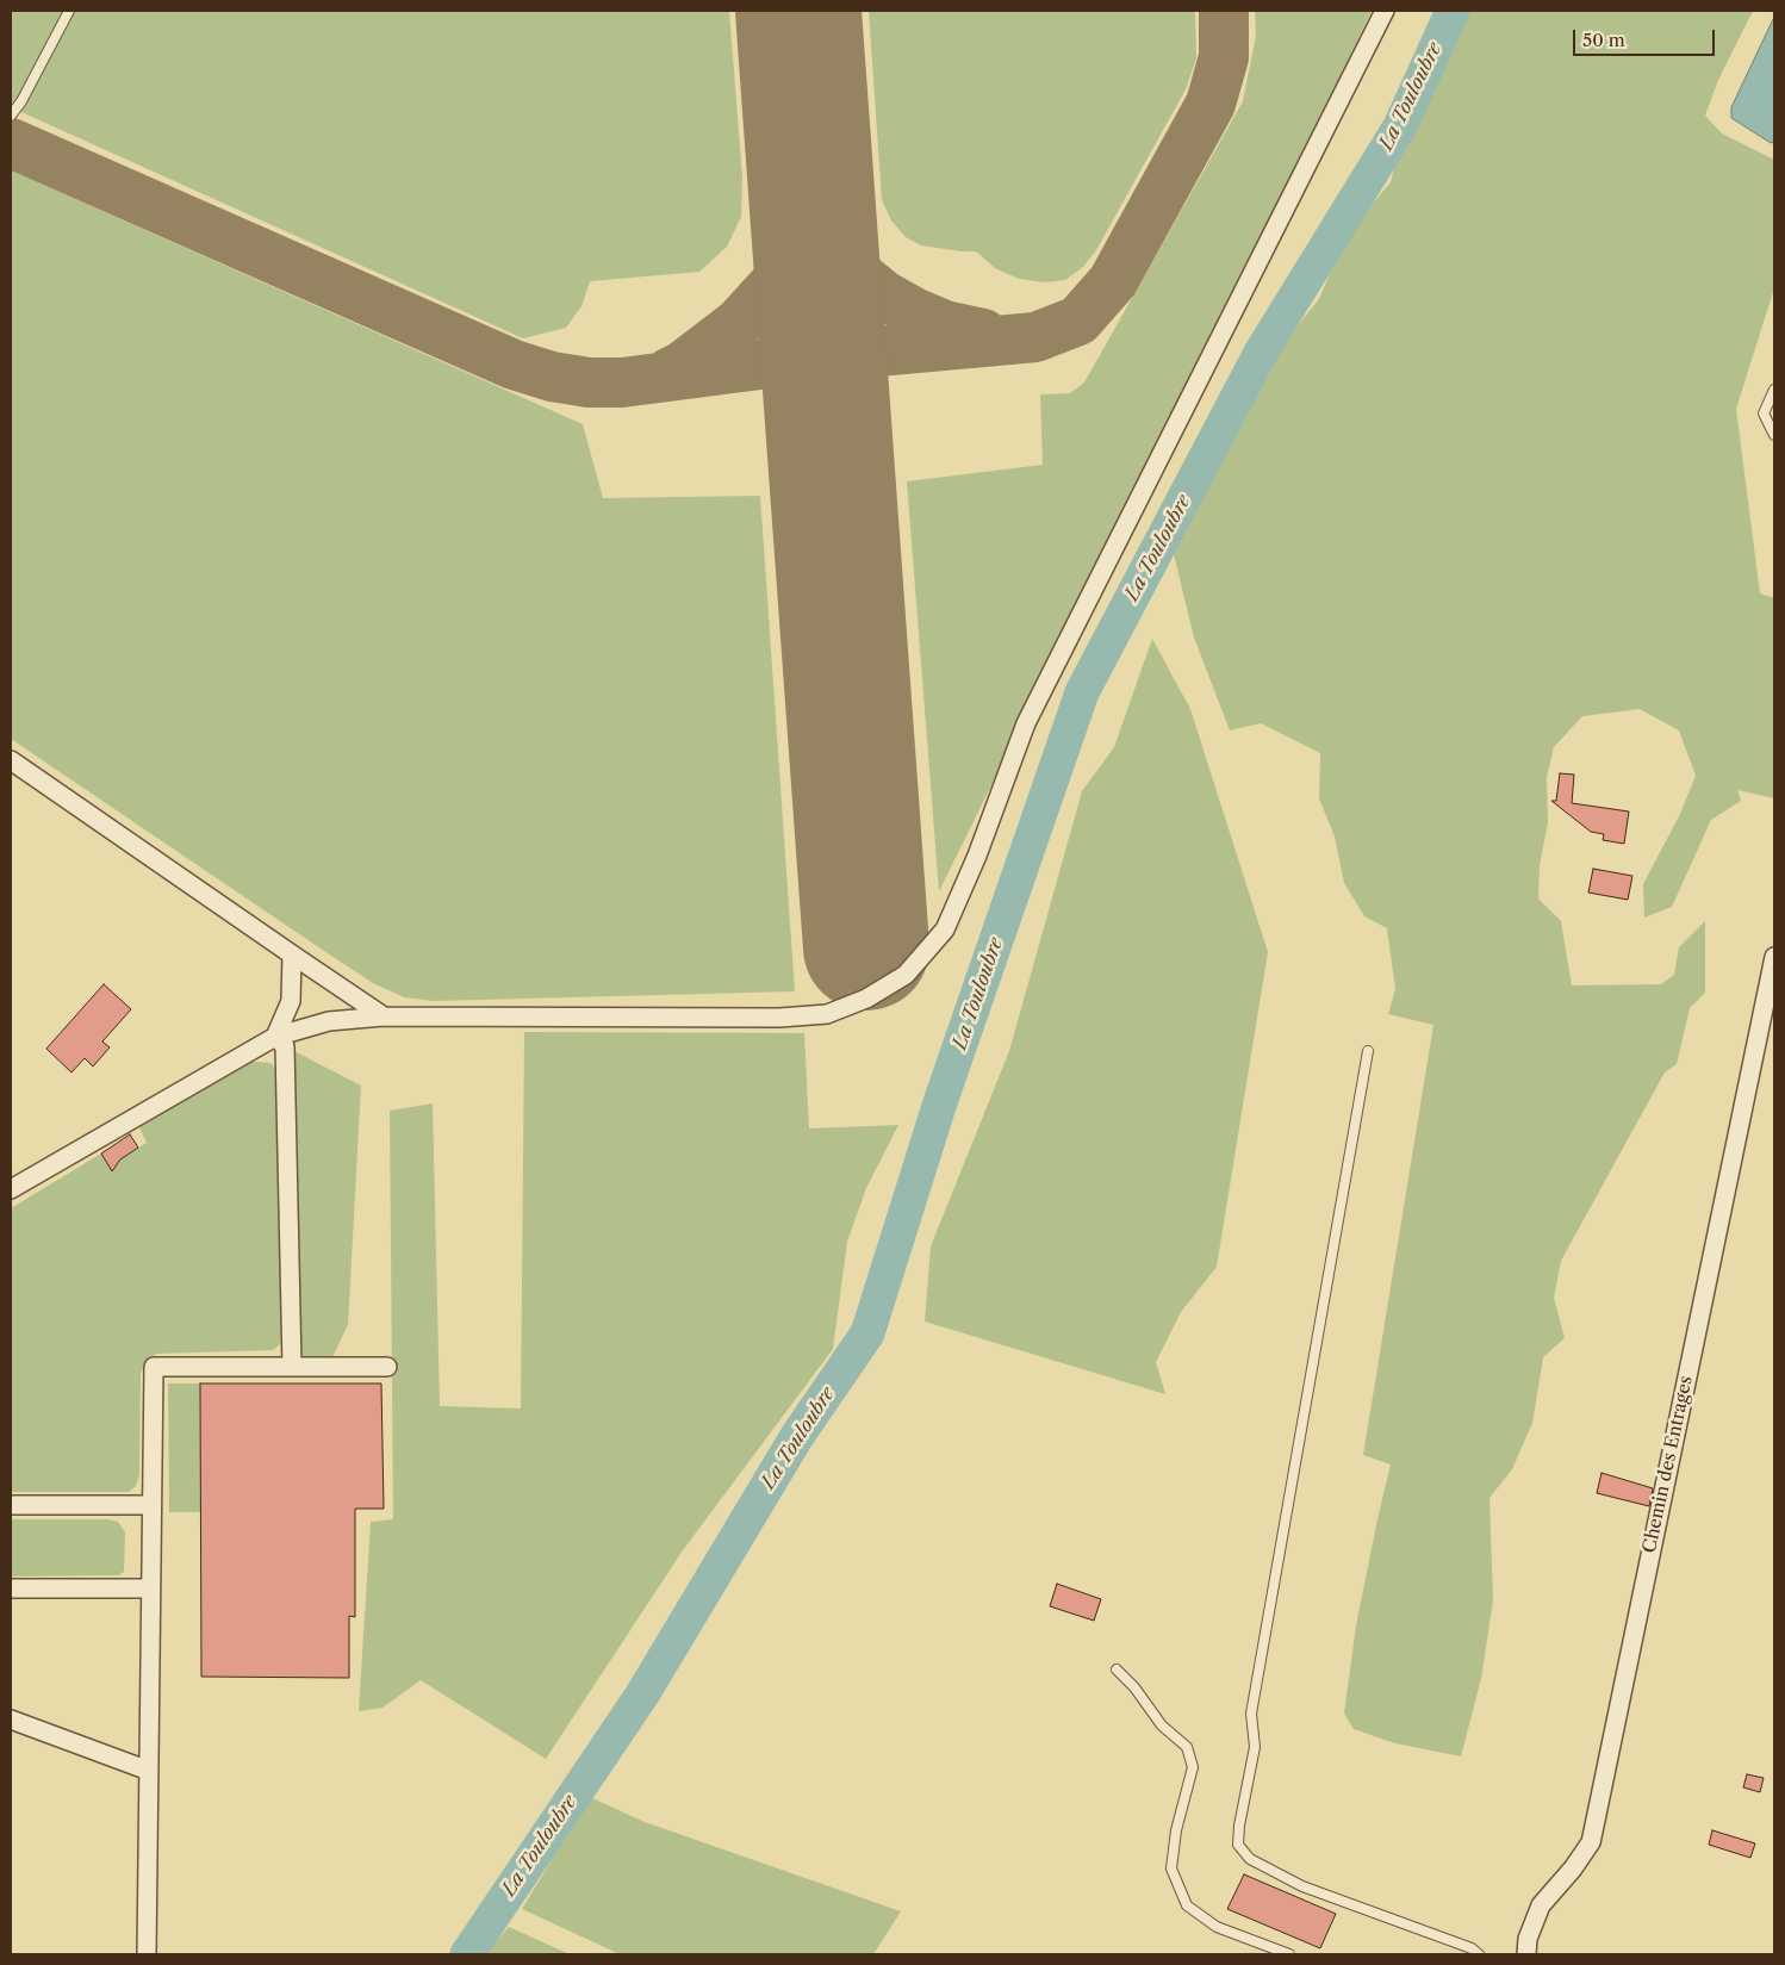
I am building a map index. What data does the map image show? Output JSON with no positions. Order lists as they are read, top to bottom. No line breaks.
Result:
{"streets":{"street":["Chemin des Entrages"]},"water":["La Touloubre"],"scale_bar":"50 m"}
